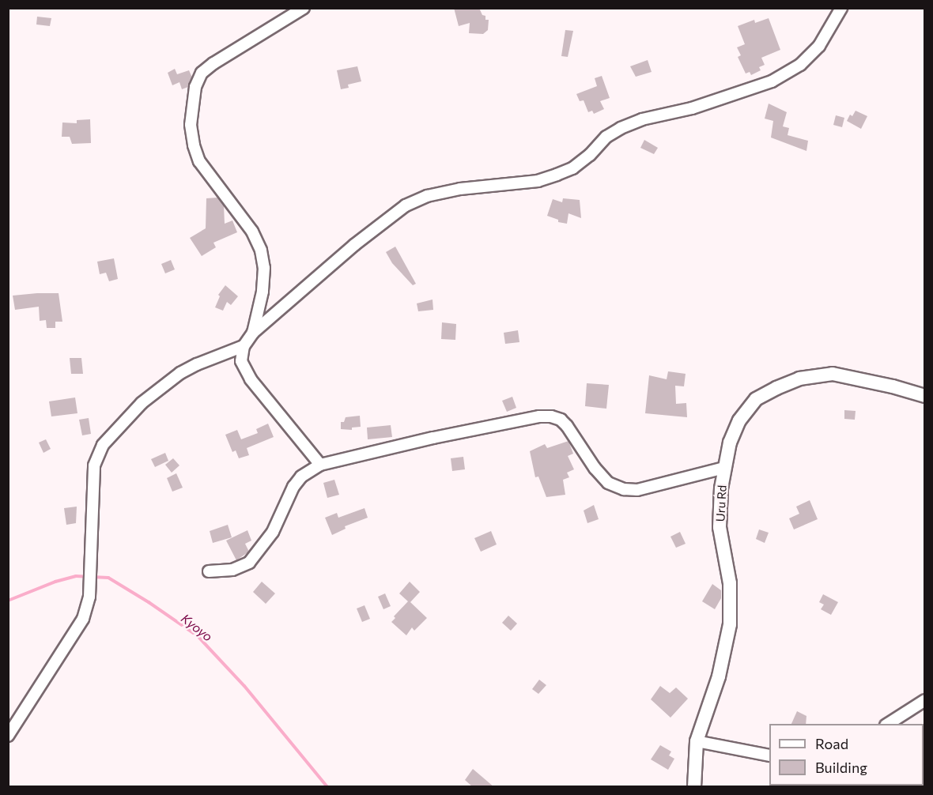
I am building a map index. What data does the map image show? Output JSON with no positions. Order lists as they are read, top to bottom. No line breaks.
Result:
{"streets":{"street":["Uru Rd"]},"water":["Kyoyo"],"legend":["Road","Building"]}
